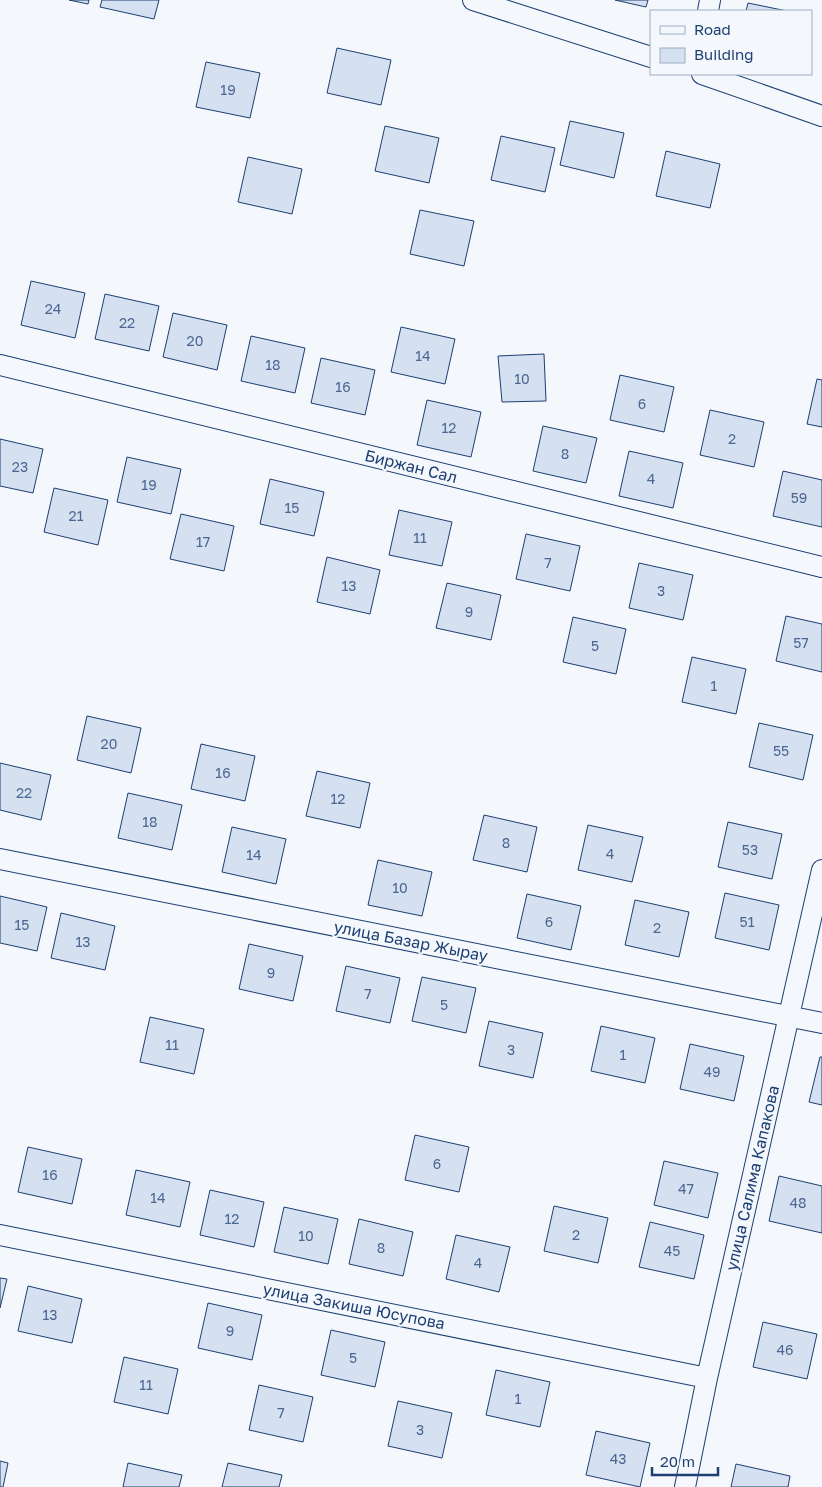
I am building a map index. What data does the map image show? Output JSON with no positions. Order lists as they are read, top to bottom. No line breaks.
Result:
{"streets":{"street":["Биржан Сал","улица Базар Жырау","улица Салима Капакова","улица Закиша Юсупова"]},"crossings":[["улица Базар Жырау","улица Салима Капакова"],["улица Салима Капакова","улица Закиша Юсупова"]],"house_numbers":["19","24","22","20","14","18","10","16","6","12","2","8","23","4","19","59","15","21","11","17","7","13","3","9","57","5","1","20","55","16","22","12","18","8","53","4","14","10","6","51","15","2","13","9","7","5","11","3","1","49","6","16","47","14","48","12","2","10","8","45","4","13","9","46","5","11","1","7","3","43"],"legend":["Road","Building"],"scale_bar":"20 m"}
